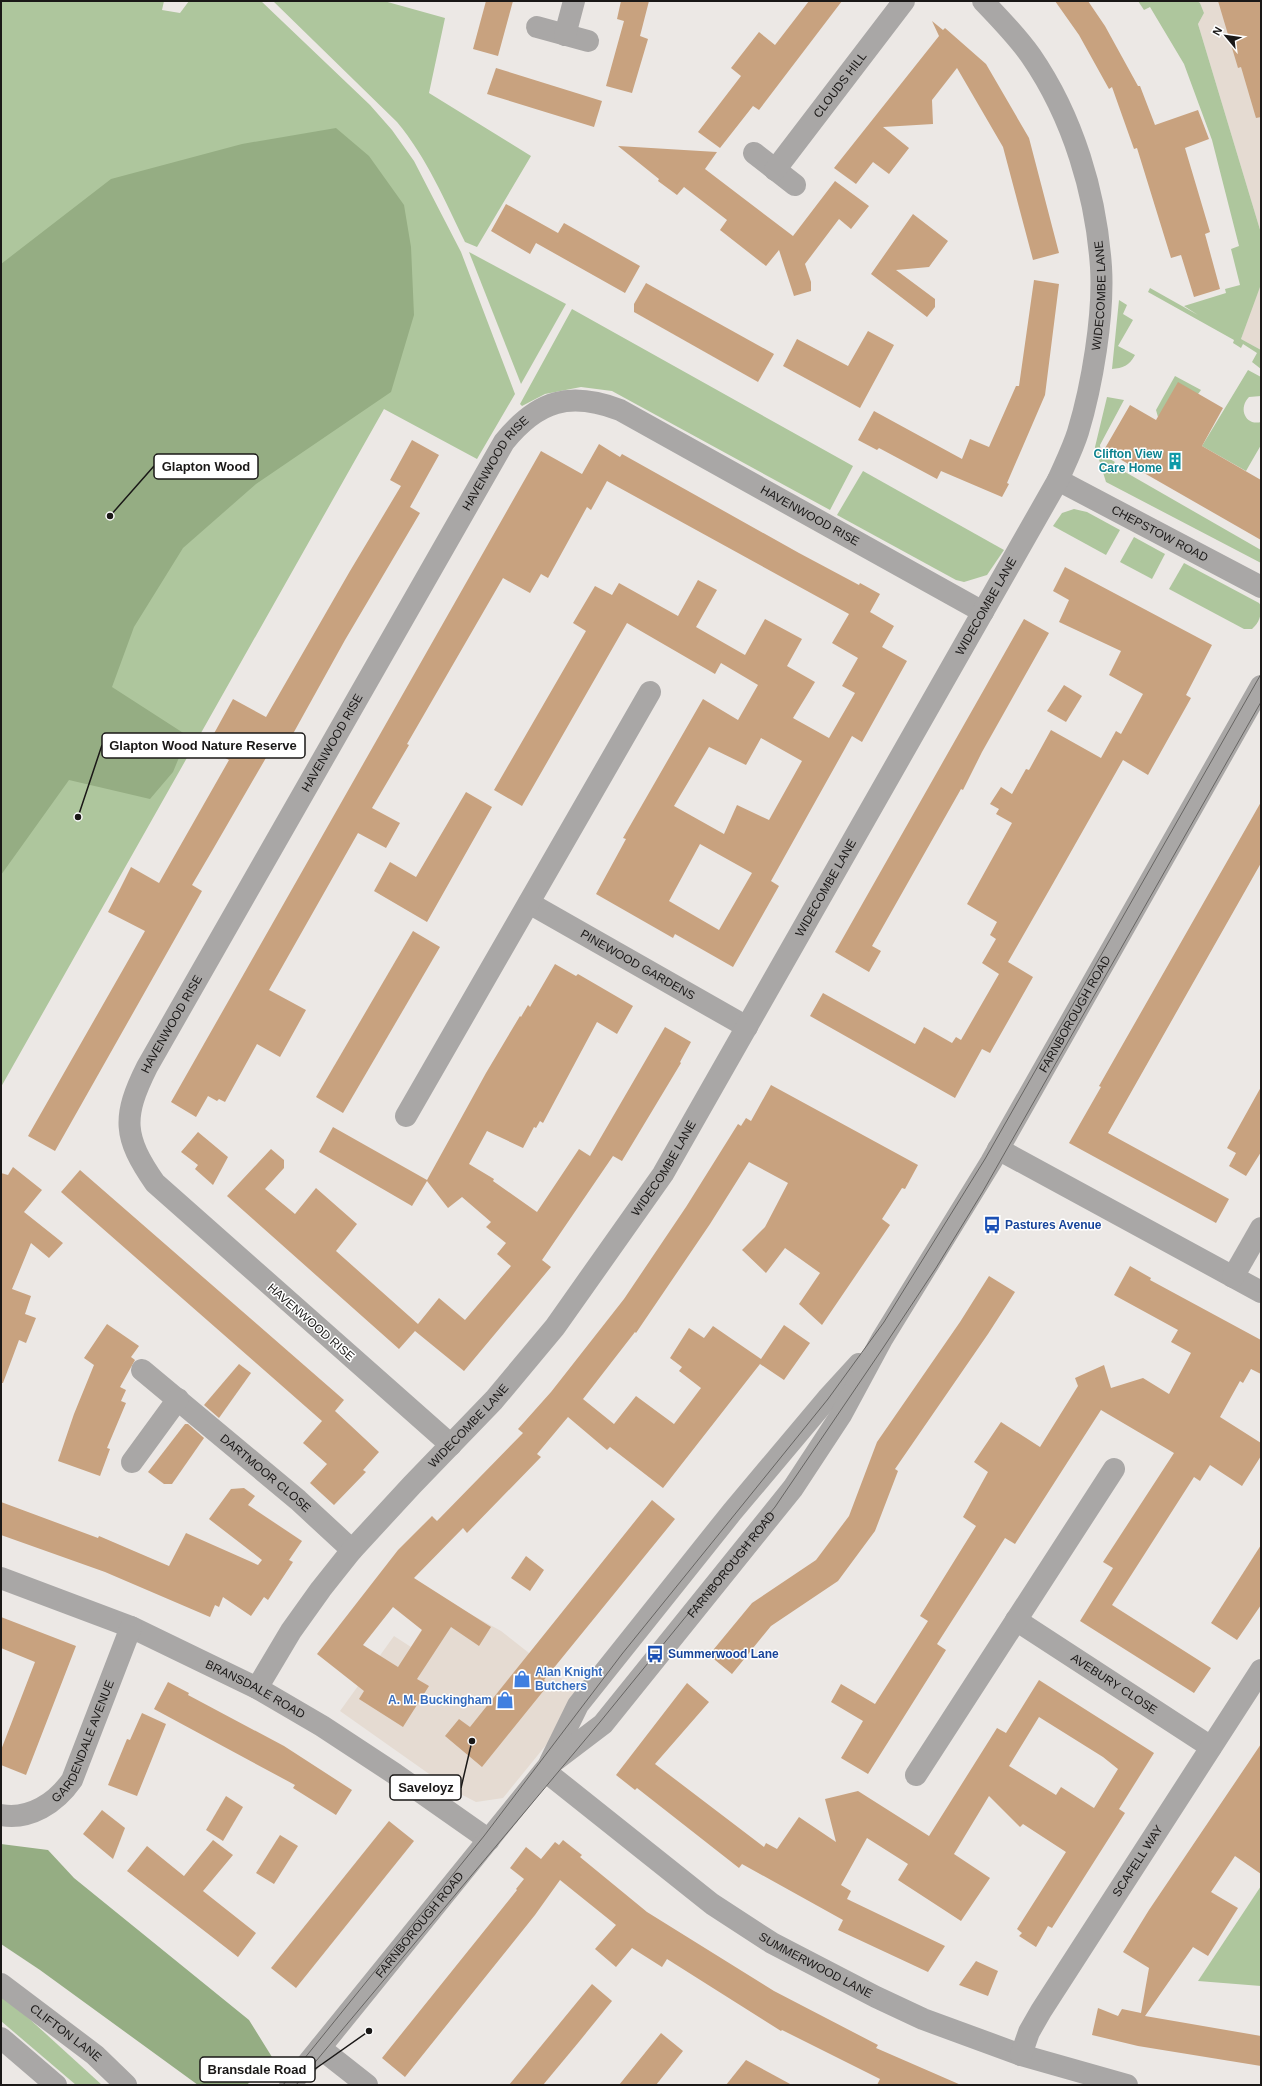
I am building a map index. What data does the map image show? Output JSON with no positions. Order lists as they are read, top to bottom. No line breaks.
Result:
{"streets":{"street":["CLOUDS HILL","WIDECOMBE LANE","HAVENWOOD RISE","CHEPSTOW ROAD","PINEWOOD GARDENS","FARNBOROUGH ROAD","DARTMOOR CLOSE","AVEBURY CLOSE","BRANSDALE ROAD","GARDENDALE AVENUE","SCAFELL WAY","SUMMERWOOD LANE","CLIFTON LANE"]},"crossings":[["WIDECOMBE LANE","HAVENWOOD RISE"],["WIDECOMBE LANE","CHEPSTOW ROAD"],["WIDECOMBE LANE","PINEWOOD GARDENS"],["WIDECOMBE LANE","DARTMOOR CLOSE"],["WIDECOMBE LANE","BRANSDALE ROAD"],["FARNBOROUGH ROAD","BRANSDALE ROAD"],["FARNBOROUGH ROAD","SUMMERWOOD LANE"],["AVEBURY CLOSE","SCAFELL WAY"],["BRANSDALE ROAD","GARDENDALE AVENUE"],["SCAFELL WAY","SUMMERWOOD LANE"]],"places":{"building":["Clifton View Care Home"],"other":["Glapton Wood","Glapton Wood Nature Reserve","Saveloyz","Bransdale Road"],"bus stop":["Pastures Avenue","Summerwood Lane"],"shop":["Alan Knight Butchers","A. M. Buckingham"]},"north":"top left"}
